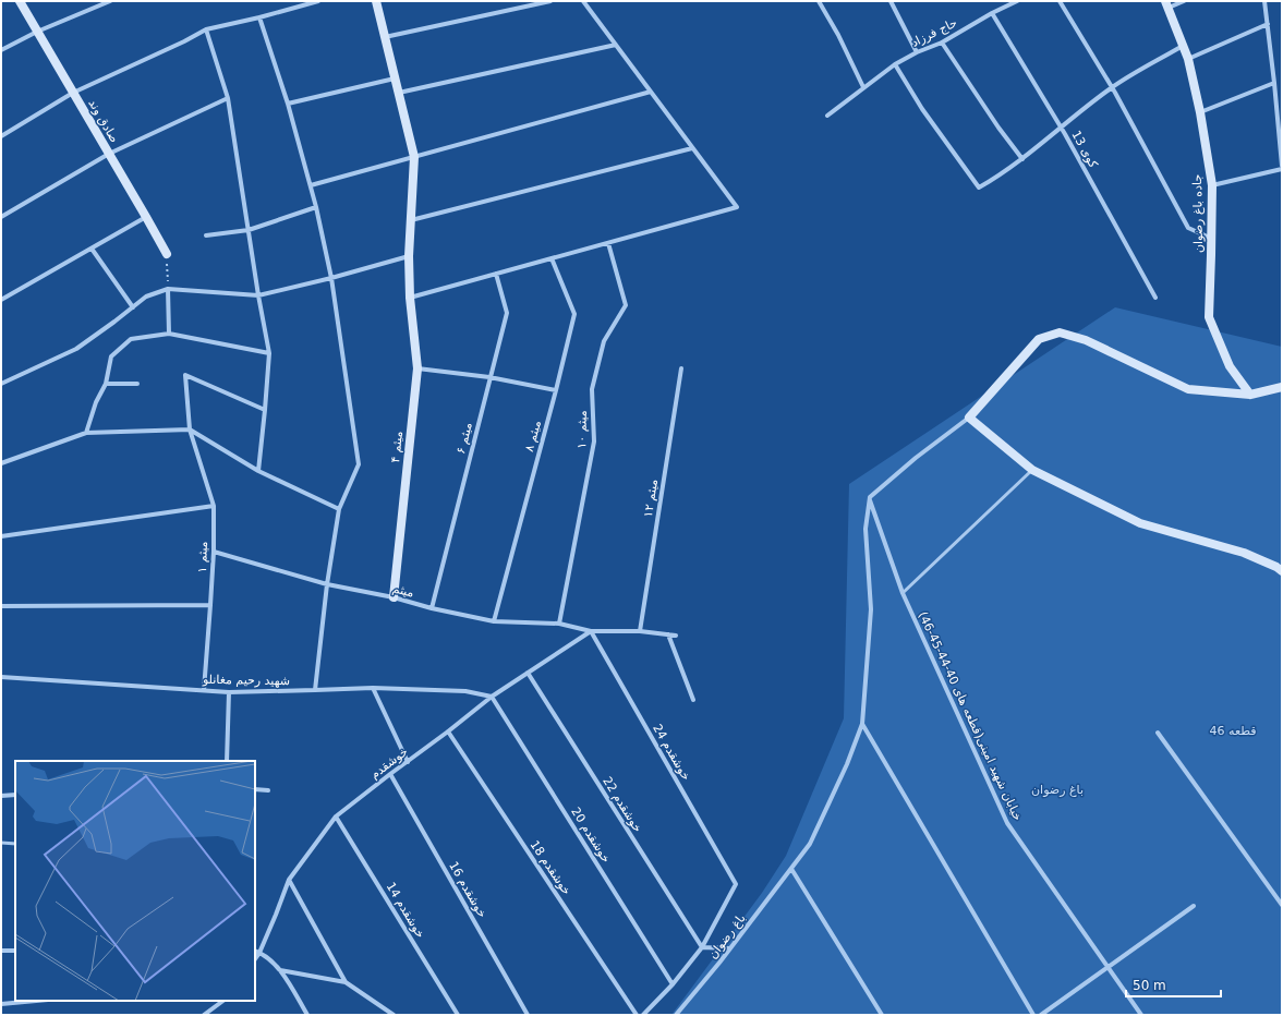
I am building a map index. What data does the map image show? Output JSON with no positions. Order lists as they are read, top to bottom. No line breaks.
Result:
{"streets":{"street":["حاج فرزاد","صادق وند","کوی 13","جاده باغ رضوان","۱۰ میثم","۸ میثم","۶ میثم","۴ میثم","۱۲ میثم","۱ میثم","میثم","شهید رحیم مغانلو","خیابان شهید امینی(قطعه های 40-44-45-46)","خوشقدم 24","خوشقدم","خوشقدم 22","خوشقدم 20","خوشقدم 18","خوشقدم 16","خوشقدم 14","باغ رضوان"]},"crossings":[["حاج فرزاد","کوی 13"],["۱۰ میثم","میثم"],["۸ میثم","میثم"],["۶ میثم","میثم"],["۴ میثم","میثم"],["۱۲ میثم","میثم"],["۱ میثم","میثم"],["۱ میثم","شهید رحیم مغانلو"],["میثم","خوشقدم 24"],["میثم","خوشقدم"],["شهید رحیم مغانلو","خوشقدم"],["شهید رحیم مغانلو","خوشقدم 20"],["خیابان شهید امینی(قطعه های 40-44-45-46)","باغ رضوان"],["خوشقدم 24","خوشقدم"],["خوشقدم 24","خوشقدم 22"],["خوشقدم","خوشقدم 22"],["خوشقدم","خوشقدم 20"],["خوشقدم","خوشقدم 18"],["خوشقدم","خوشقدم 16"],["خوشقدم","خوشقدم 14"]],"parks":["قطعه 46","باغ رضوان"],"scale_bar":"50 m"}
